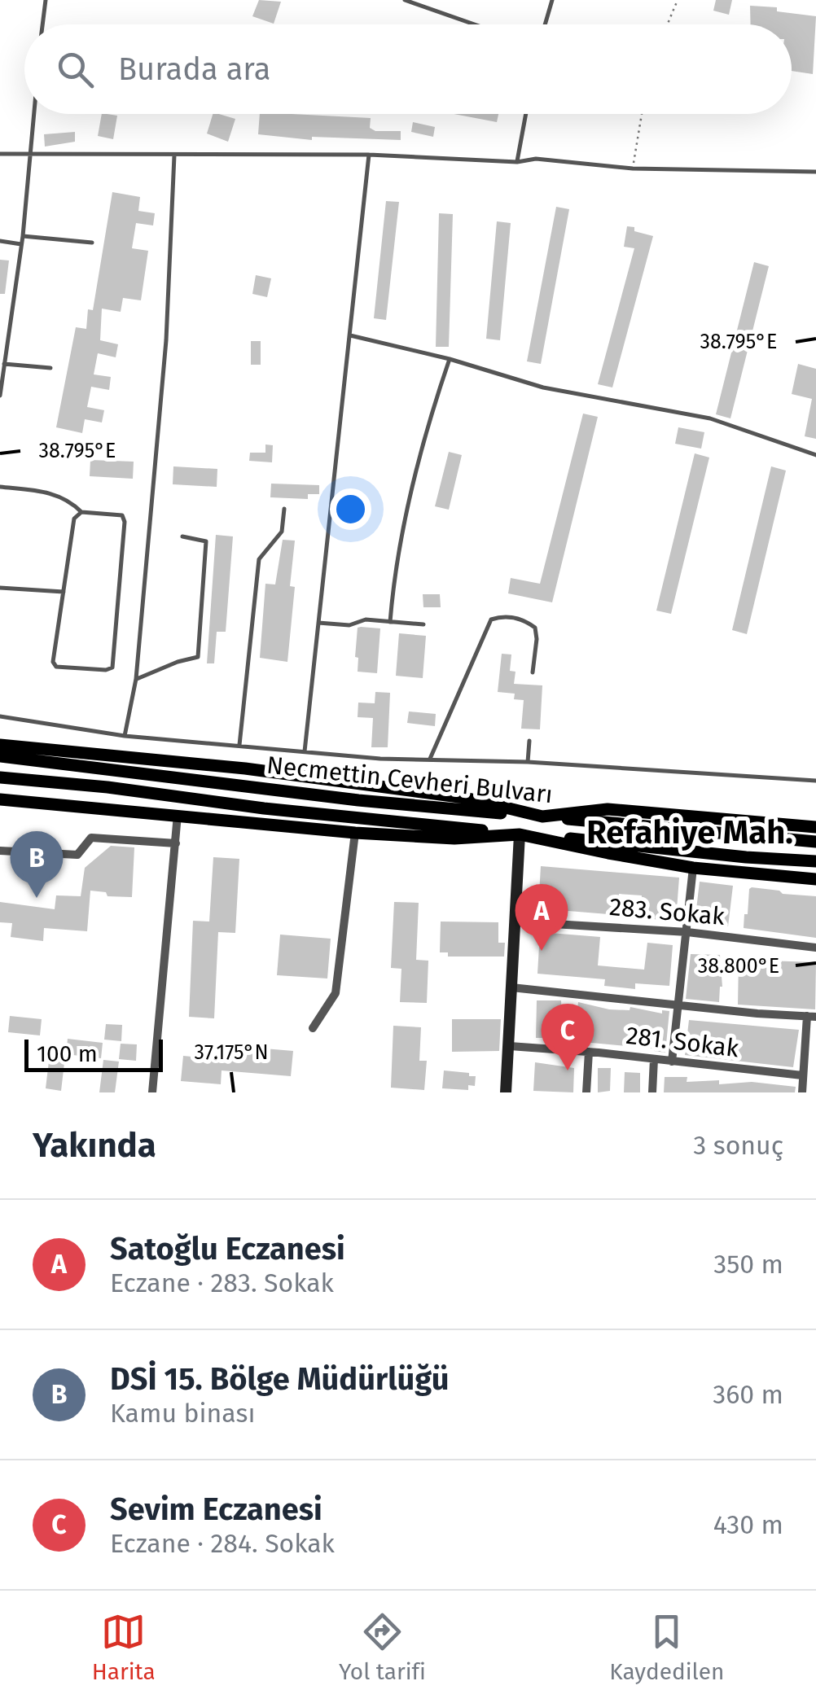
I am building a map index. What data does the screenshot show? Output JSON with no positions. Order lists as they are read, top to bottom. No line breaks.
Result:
{"streets":{"main road":["Necmettin Cevheri Bulvarı"],"street":["283. Sokak","281. Sokak"]},"districts":["Refahiye Mah."],"scale_bar":"100 m","page":{"search":"Burada ara","pins":["B","A","C"],"scale":"100 m","heading":["Yakında","3 sonuç"],"list":[{"mark":"A","name":"Satoğlu Eczanesi","note":"Eczane · 283. Sokak","value":"350 m"},{"mark":"B","name":"DSİ 15. Bölge Müdürlüğü","note":"Kamu binası","value":"360 m"},{"mark":"C","name":"Sevim Eczanesi","note":"Eczane · 284. Sokak","value":"430 m"}],"nav":["Harita","Yol tarifi","Kaydedilen"]},"coordinates":["38.795°E","38.800°E","37.175°N"]}
